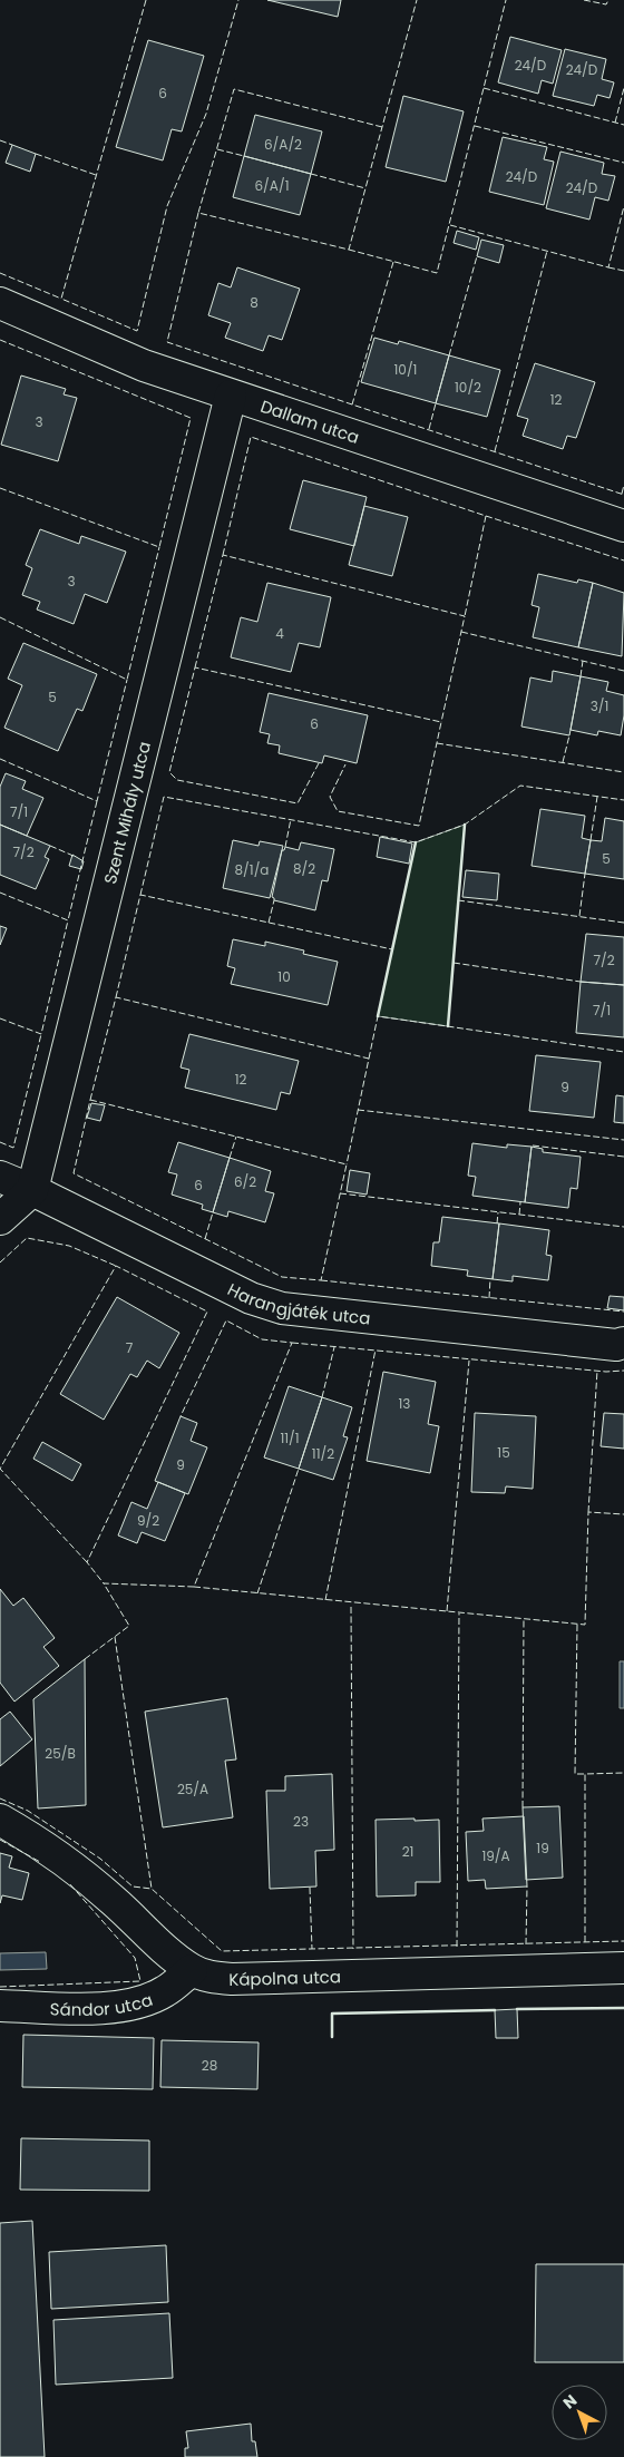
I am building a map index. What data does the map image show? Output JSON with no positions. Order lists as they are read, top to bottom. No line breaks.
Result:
{"streets":{"street":["Dallam utca","Szent Mihály utca","Harangjáték utca","Kápolna utca","Sándor utca"]},"crossings":[["Dallam utca","Szent Mihály utca"],["Szent Mihály utca","Harangjáték utca"],["Kápolna utca","Sándor utca"]],"house_numbers":["24/D","24/D","6","6/A/2","24/D","6/A/1","24/D","8","10/1","10/2","12","3","3","4","5","3/1","6","7/1","7/2","5","8/2","8/1/a","7/2","10","7/1","12","9","6/2","6","7","13","11/1","15","11/2","9","9/2","25/B","25/A","23","19","21","19/A","28"],"north":"top left"}
